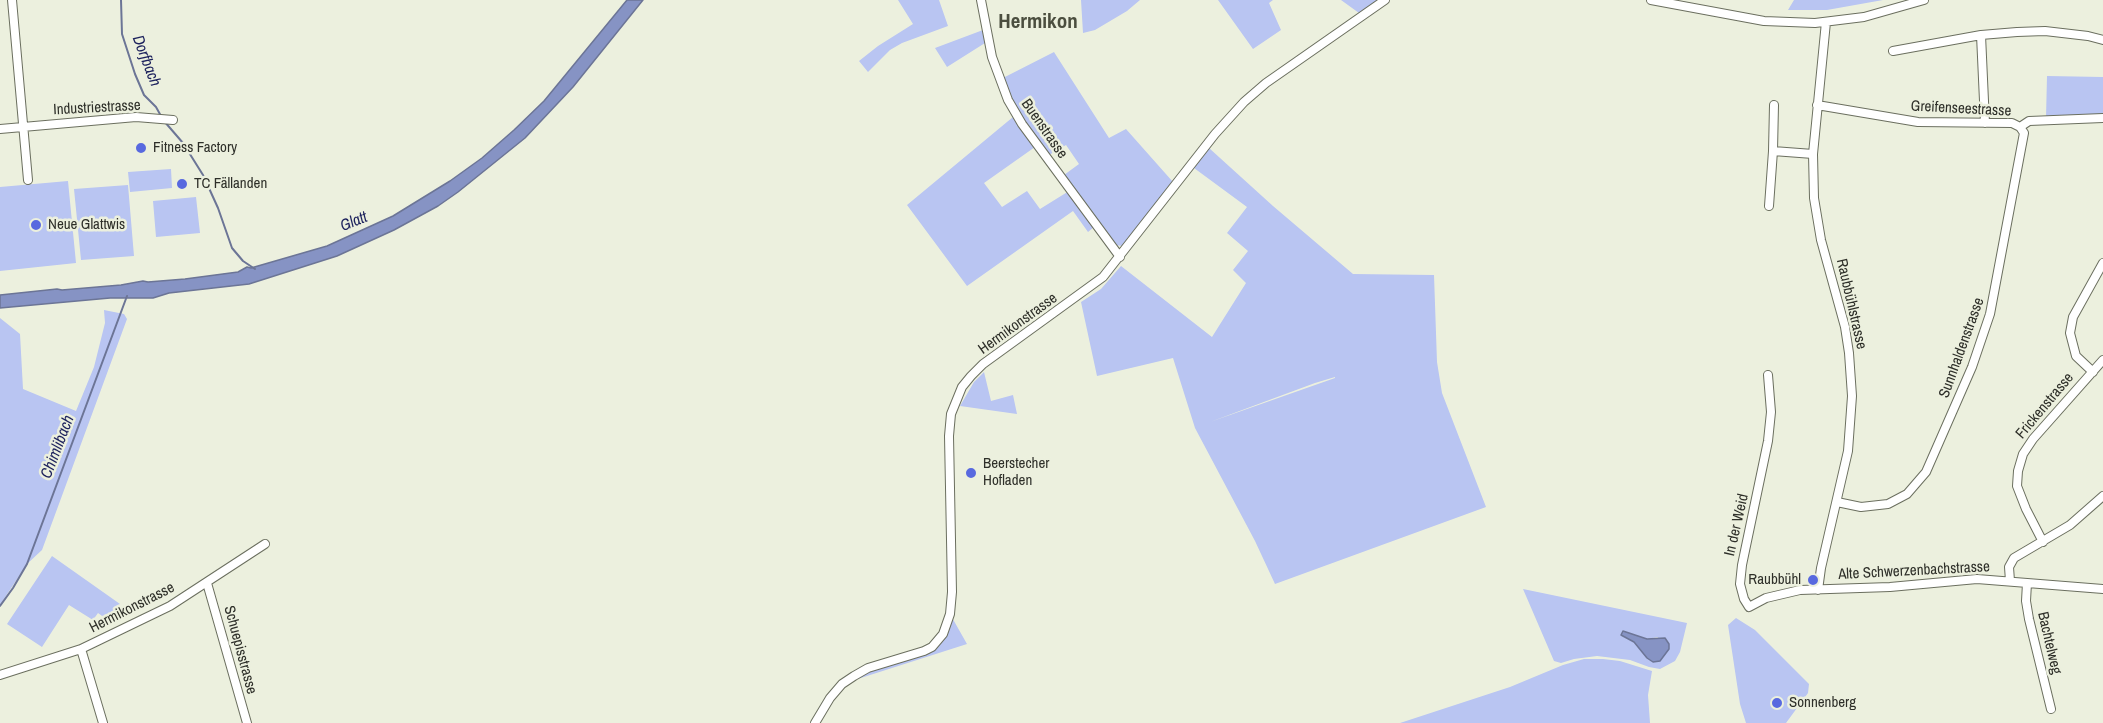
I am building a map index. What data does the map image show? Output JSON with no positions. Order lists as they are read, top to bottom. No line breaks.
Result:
{"streets":{"street":["Industriestrasse","Greifenseestrasse","Buenstrasse","Raubbühlstrasse","Hermikonstrasse","Sunnhaldenstrasse","Frickenstrasse","In der Weid","Alte Schwerzenbachstrasse","Bachtelweg","Schuepisstrasse"]},"crossings":[["Greifenseestrasse","Raubbühlstrasse"],["Greifenseestrasse","Sunnhaldenstrasse"],["Buenstrasse","Hermikonstrasse"],["Raubbühlstrasse","Sunnhaldenstrasse"],["Raubbühlstrasse","In der Weid"],["Raubbühlstrasse","Alte Schwerzenbachstrasse"],["Hermikonstrasse","Schuepisstrasse"],["In der Weid","Alte Schwerzenbachstrasse"],["Alte Schwerzenbachstrasse","Bachtelweg"]],"districts":["Hermikon"],"water":["Dorfbach","Glatt","Chimlibach"],"places":["Fitness Factory","TC Fällanden","Neue Glattwis","Beerstecher Hofladen","Raubbühl","Sonnenberg"]}
